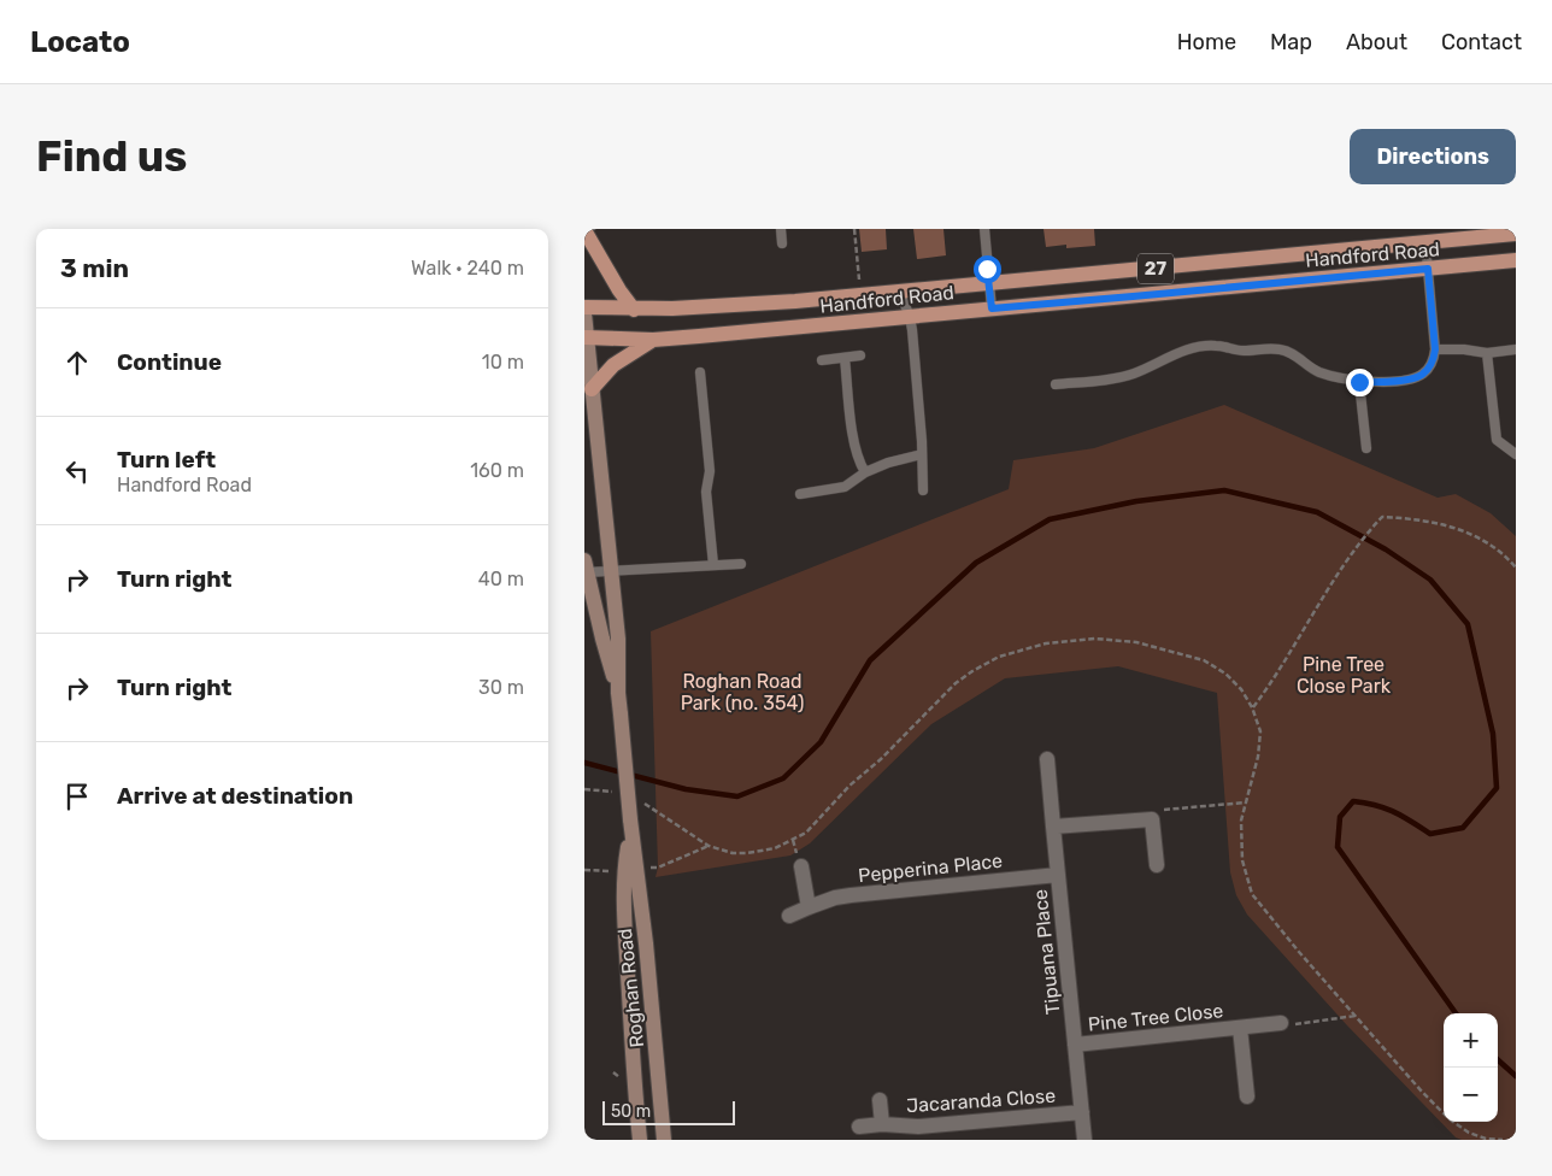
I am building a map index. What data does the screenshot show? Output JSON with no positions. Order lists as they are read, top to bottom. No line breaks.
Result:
{"streets":{"main road":["Handford Road","27","Roghan Road"],"street":["Pepperina Place","Tipuana Place","Pine Tree Close","Jacaranda Close"]},"crossings":[["Handford Road","Roghan Road"],["Pepperina Place","Tipuana Place"],["Tipuana Place","Pine Tree Close"],["Tipuana Place","Jacaranda Close"]],"parks":["Pine Tree Close Park","Roghan Road Park (no. 354)"],"scale_bar":"50 m","page":{"header":"Locato","nav":["Home","Map","About","Contact"],"buttons":"Directions","title":"Find us","heading":["3 min","Walk · 240 m"],"list":[["Continue","10 m"],["Turn left","Handford Road","160 m"],["Turn right","40 m"],["Turn right","30 m"],"Arrive at destination"],"map_buttons":["+","−"],"scale":"50 m"}}
